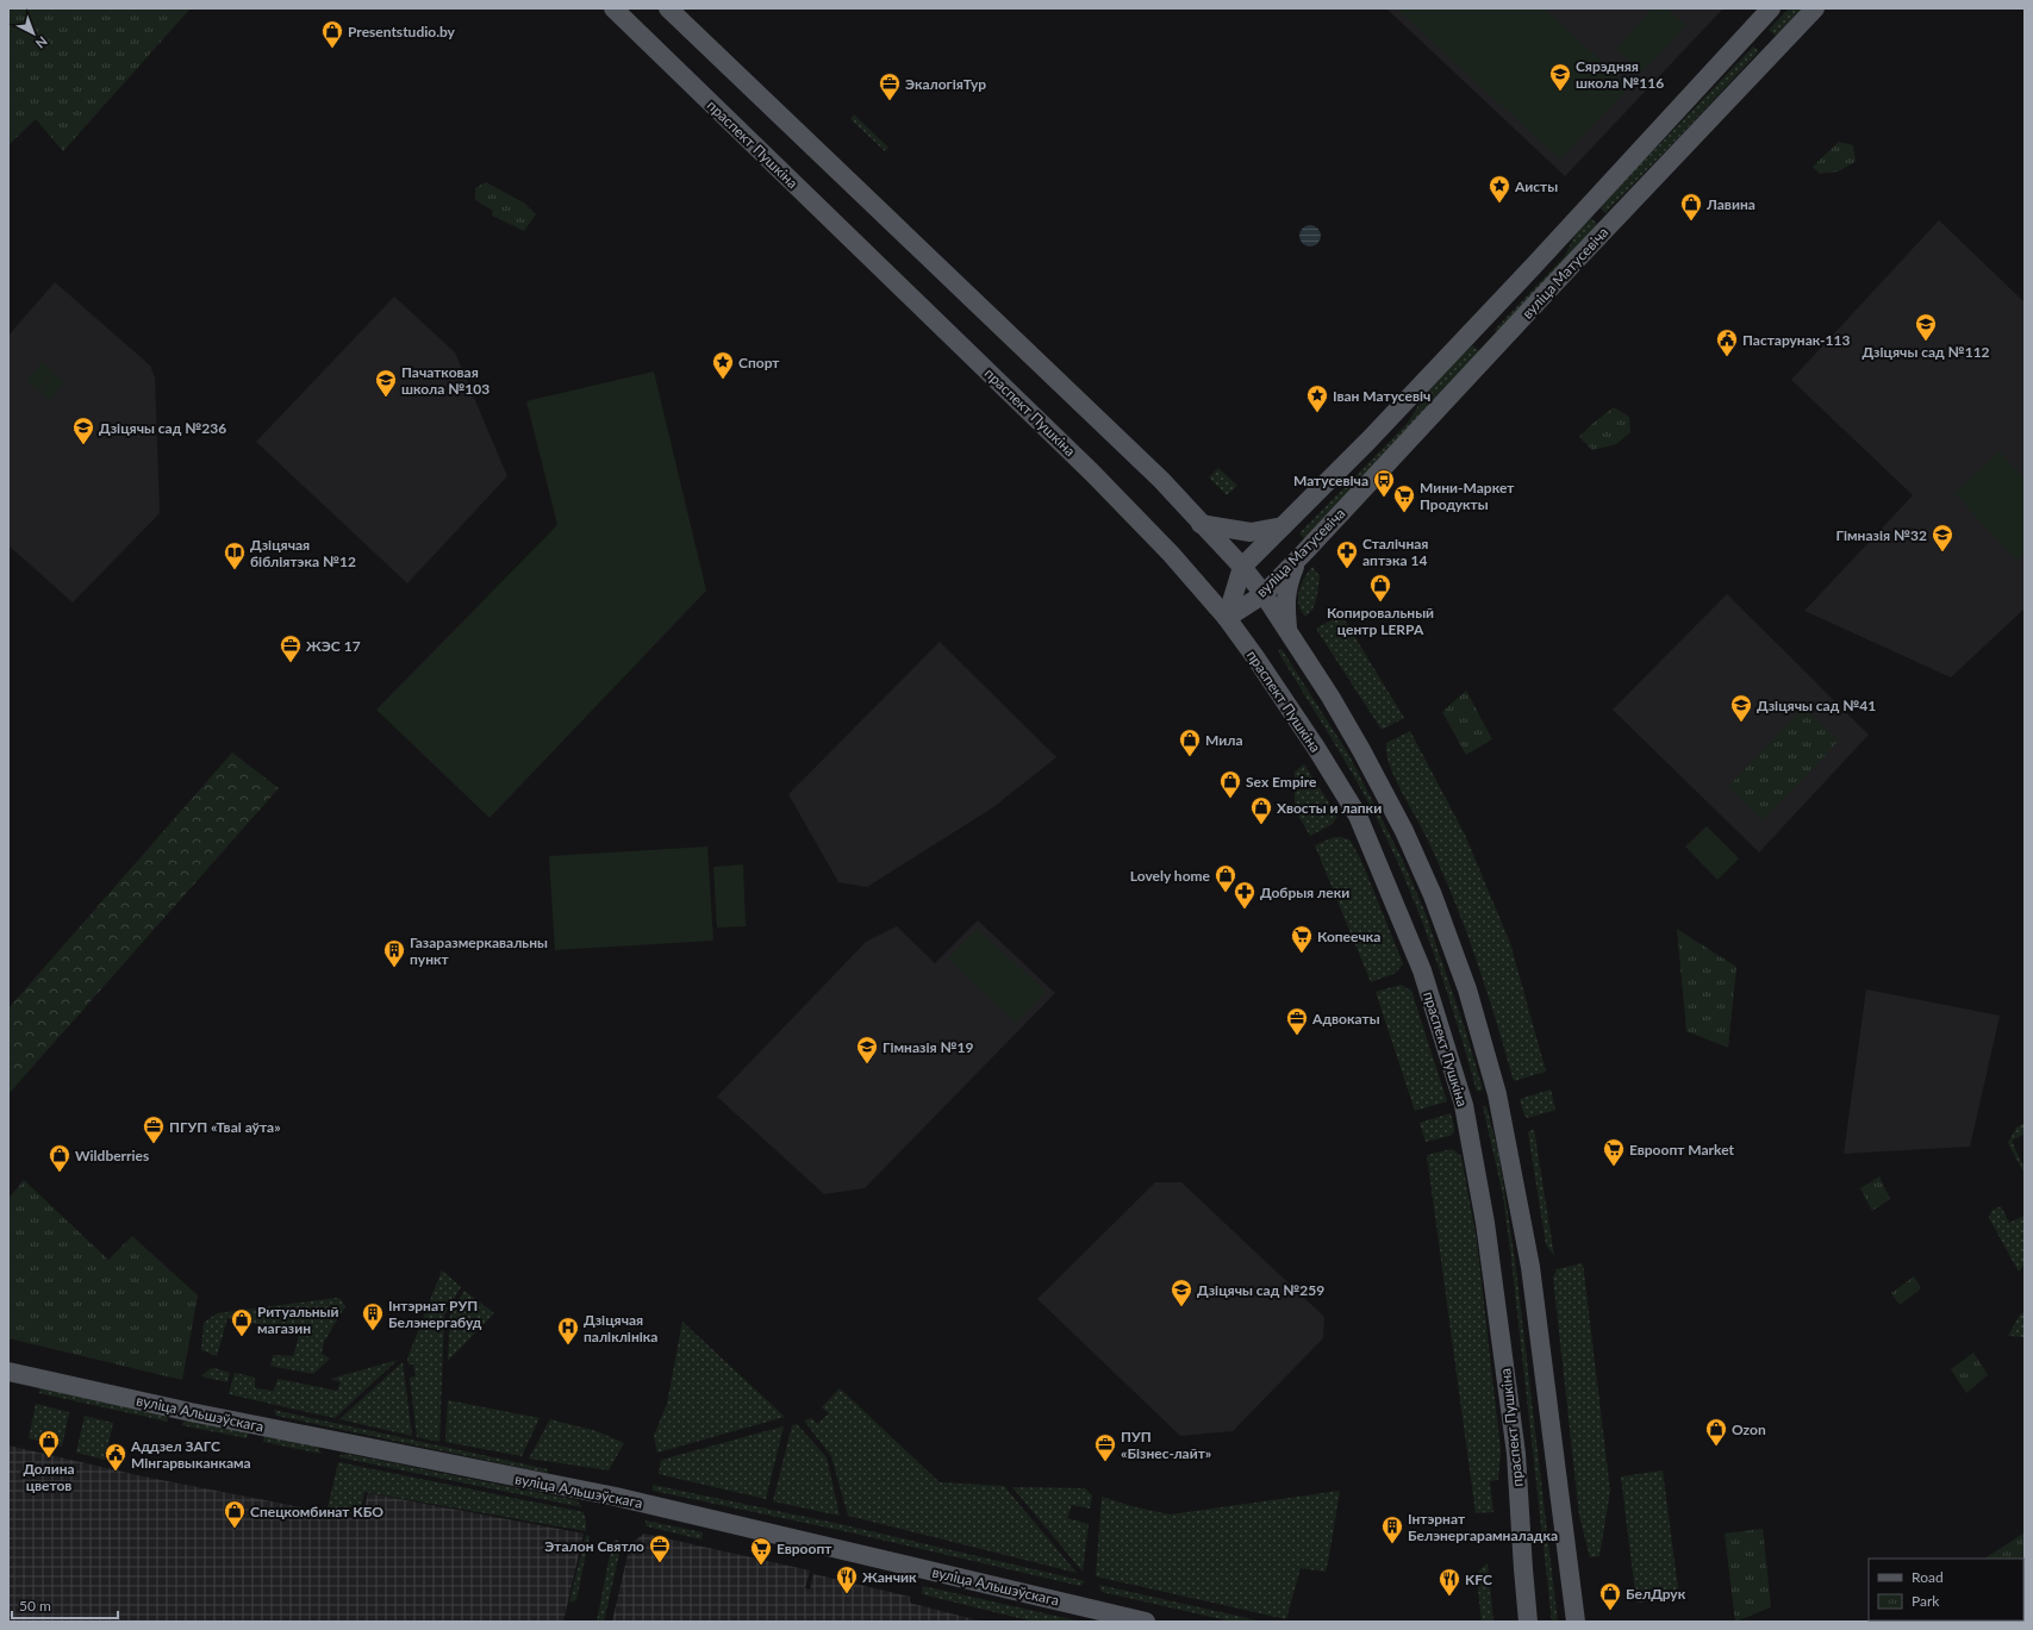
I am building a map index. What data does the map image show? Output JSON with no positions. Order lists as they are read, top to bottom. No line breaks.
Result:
{"streets":{"main road":["праспект Пушкіна","вуліца Матусевіча","вуліца Альшэўскага"]},"crossings":[["праспект Пушкіна","вуліца Матусевіча"]],"places":{"shop":["Presentstudio.by","Лавина","Копировальный центр LERPA","Мила","Sex Empire","Хвосты и лапки","Lovely home","Wildberries","Ритуальный магазин","Ozon","Долина цветов","Спецкомбинат КБО","БелДрук"],"school or university":["Сярэдняя школа №116","Дзіцячы сад №112","Пачатковая школа №103","Дзіцячы сад №236","Гімназія №32","Дзіцячы сад №41","Гімназія №19","Дзіцячы сад №259"],"office":["ЭкалогіяТур","ЖЭС 17","Адвокаты","ПГУП «Тваі аўта»","ПУП «Бізнес-лайт»","Эталон Святло"],"place":["Аисты","Спорт","Іван Матусевіч"],"public building":["Пастарунак-113","Аддзел ЗАГС Мінгарвыканкама"],"bus stop":["Матусевіча"],"supermarket":["Мини-Маркет Продукты","Копеечка","Евроопт Market","Евроопт"],"pharmacy":["Сталічная аптэка 14","Добрыя леки"],"library":["Дзіцячая бібліятэка №12"],"building":["Газаразмеркавальны пункт","Інтэрнат РУП Белэнергабуд","Інтэрнат Белэнергарамналадка"],"hospital":["Дзіцячая паліклініка"],"restaurant":["Жанчик","KFC"]},"legend":["Road","Park"],"scale_bar":"50 m","north":"bottom right"}
